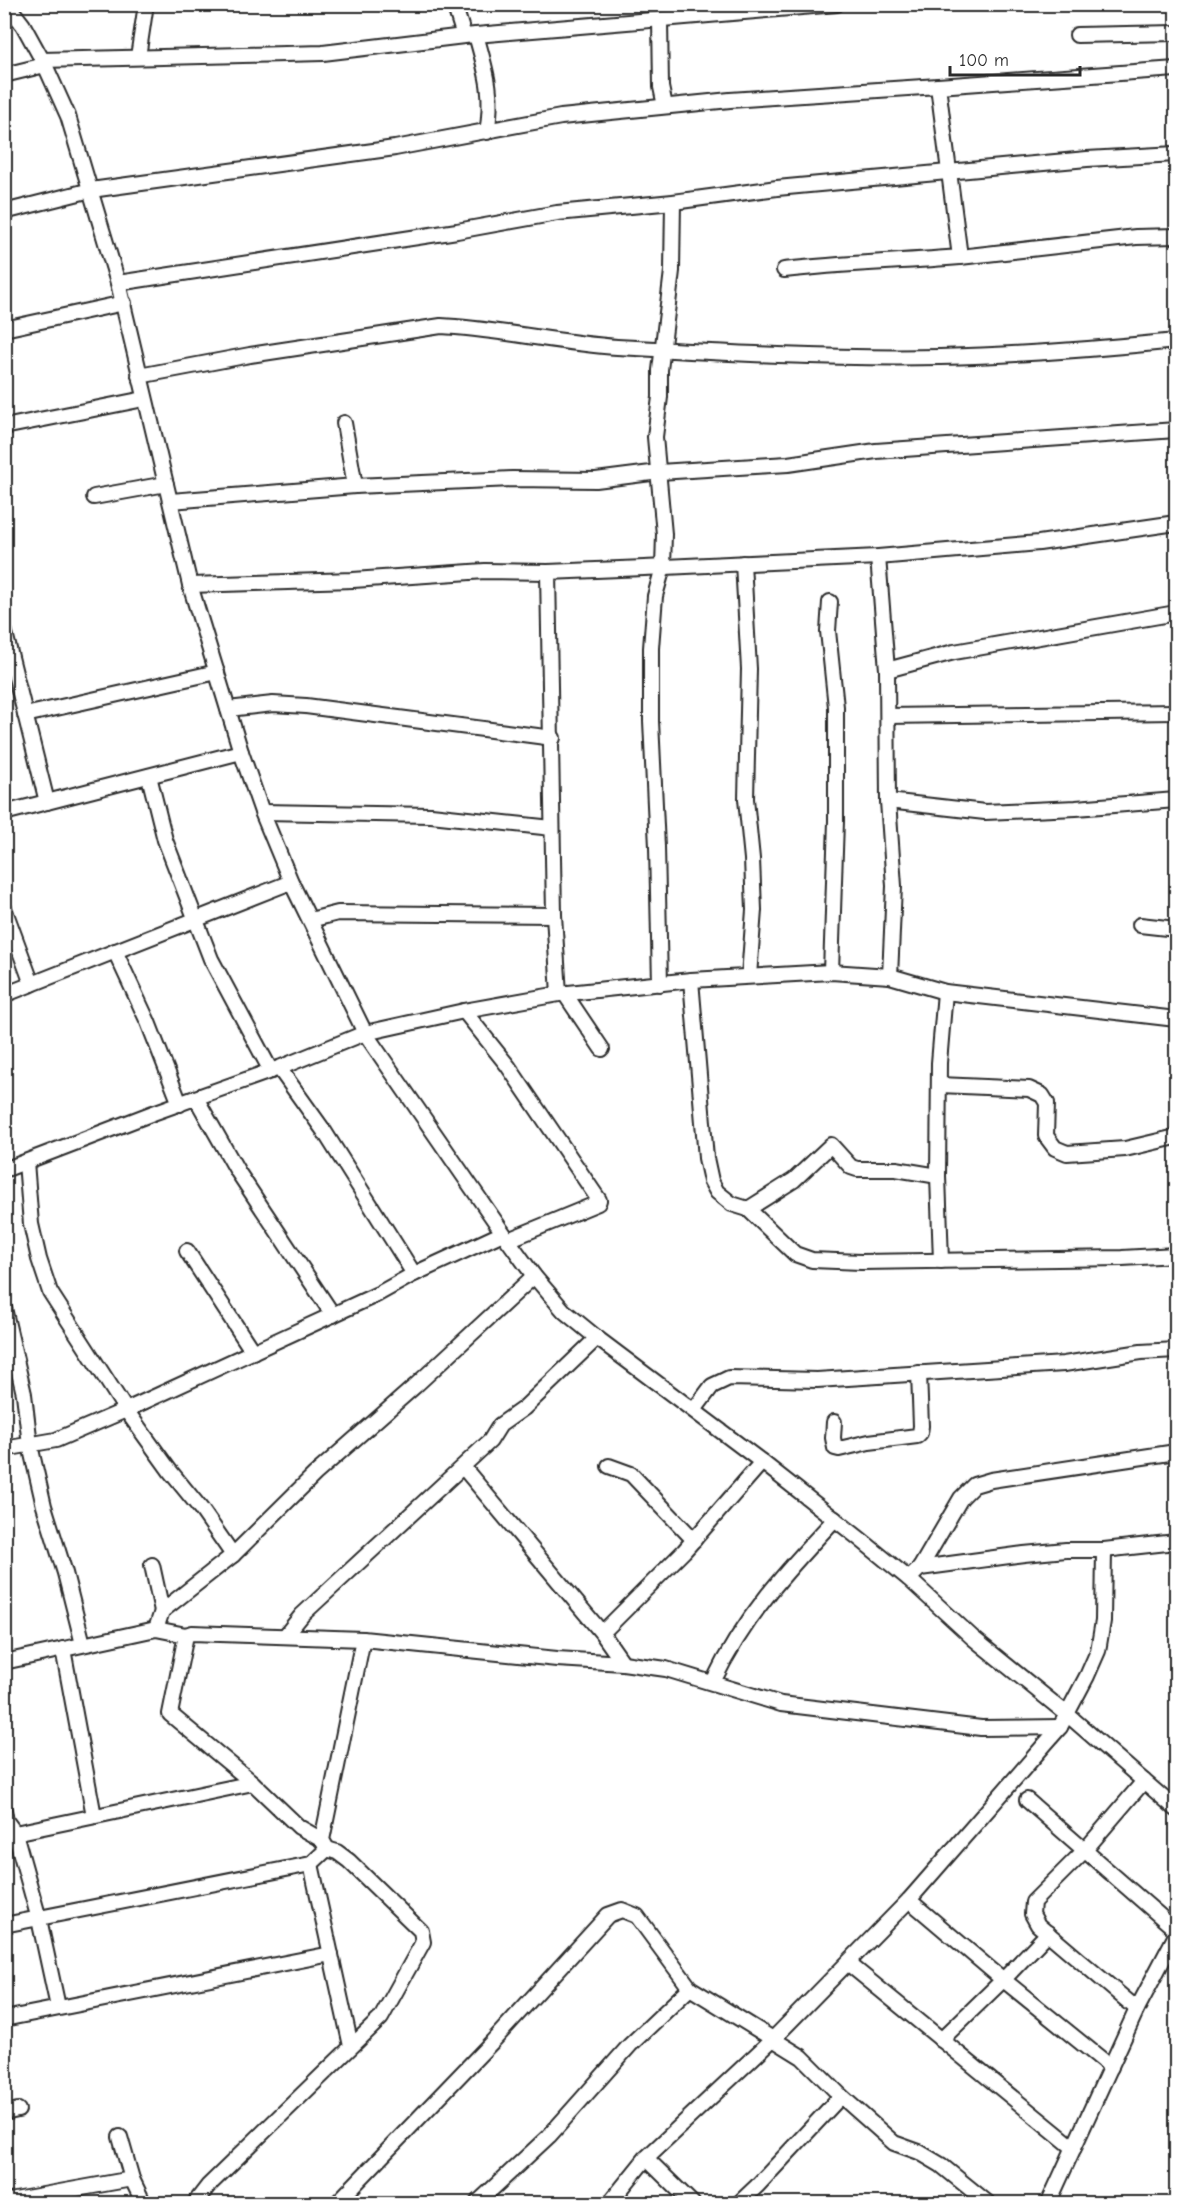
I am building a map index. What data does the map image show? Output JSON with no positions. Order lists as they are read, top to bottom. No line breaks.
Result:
{"scale_bar":"100 m"}
